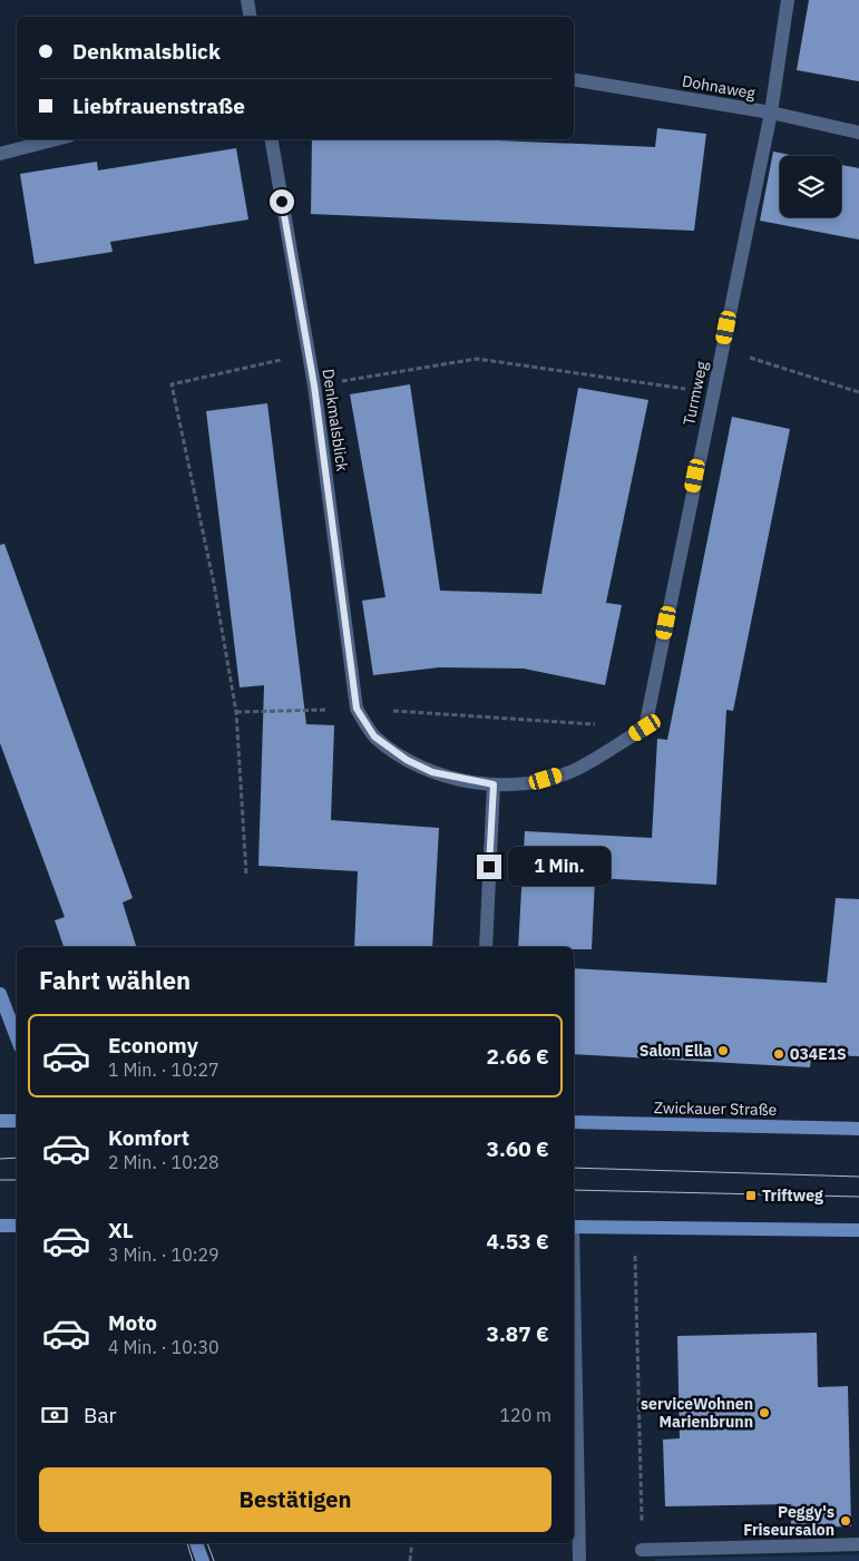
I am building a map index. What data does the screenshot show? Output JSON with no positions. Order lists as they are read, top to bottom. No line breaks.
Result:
{"streets":{"main road":["Zwickauer Straße"],"street":["Dohnaweg","Turmweg","Denkmalsblick"]},"crossings":[["Dohnaweg","Turmweg"]],"places":{"other":["Salon Ella","034E1S","serviceWohnen Marienbrunn","Peggy's Friseursalon"],"transit":["Triftweg"]},"page":{"banner":["Denkmalsblick","Liebfrauenstraße"],"bubble":"1 Min.","heading":"Fahrt wählen","list":[{"name":"Economy","note":"1 Min. · 10:27","value":"2.66 €"},{"name":"Komfort","note":"2 Min. · 10:28","value":"3.60 €"},{"name":"XL","note":"3 Min. · 10:29","value":"4.53 €"},{"name":"Moto","note":"4 Min. · 10:30","value":"3.87 €"}],"pay":["Bar","120 m"],"buttons":"Bestätigen"}}
